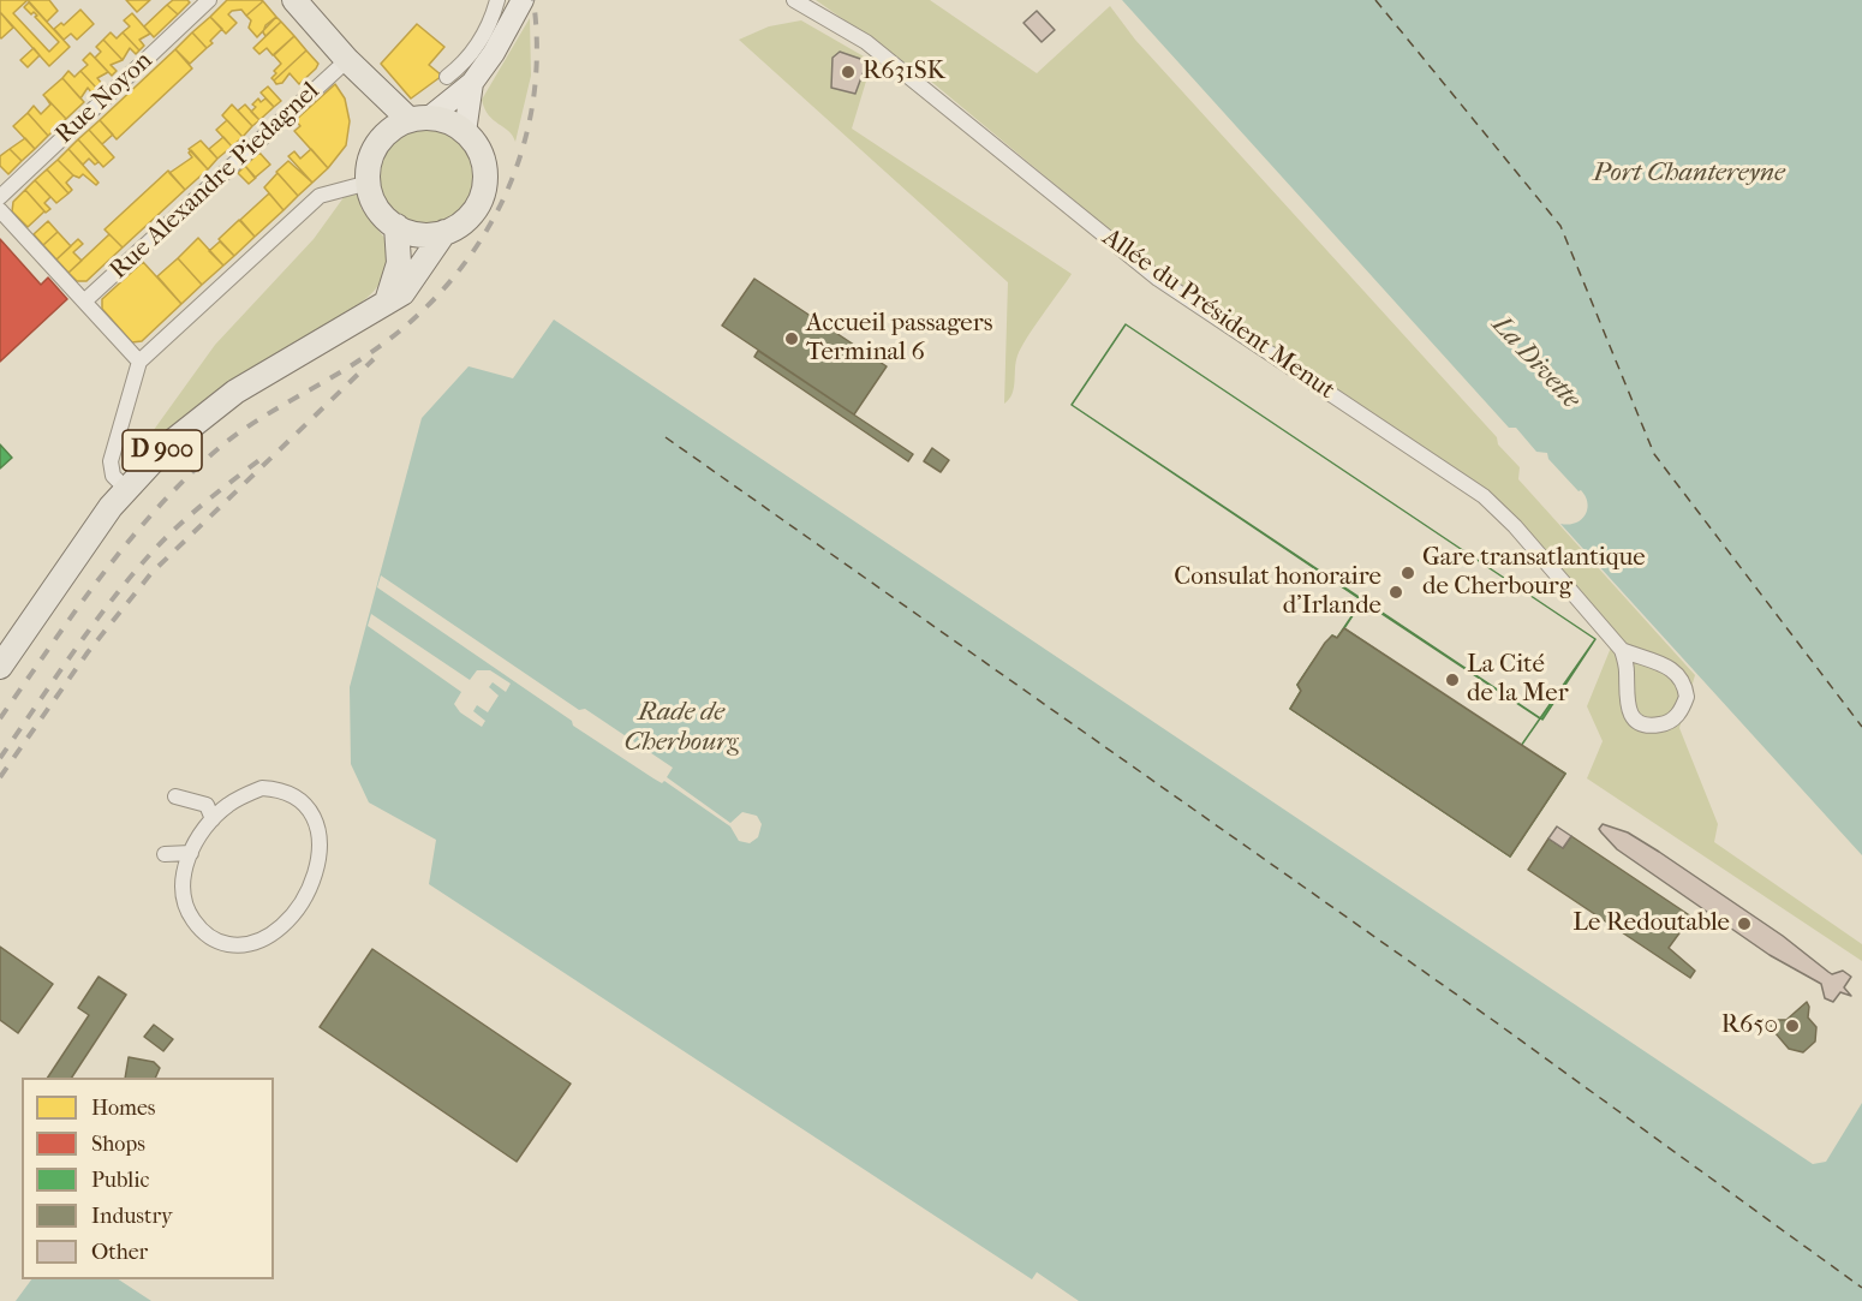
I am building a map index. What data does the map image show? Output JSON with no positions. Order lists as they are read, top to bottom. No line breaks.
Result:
{"streets":{"main road":["D 900"],"street":["Rue Noyon","Rue Alexandre Piedagnel","Allée du Président Menut"]},"water":["Port Chantereyne","La Divette","Rade de Cherbourg"],"places":["R631SK","Accueil passagers Terminal 6","Gare transatlantique de Cherbourg","Consulat honoraire d'Irlande","La Cité de la Mer","Le Redoutable","R650"],"legend":["Homes","Shops","Public","Industry","Other"]}
